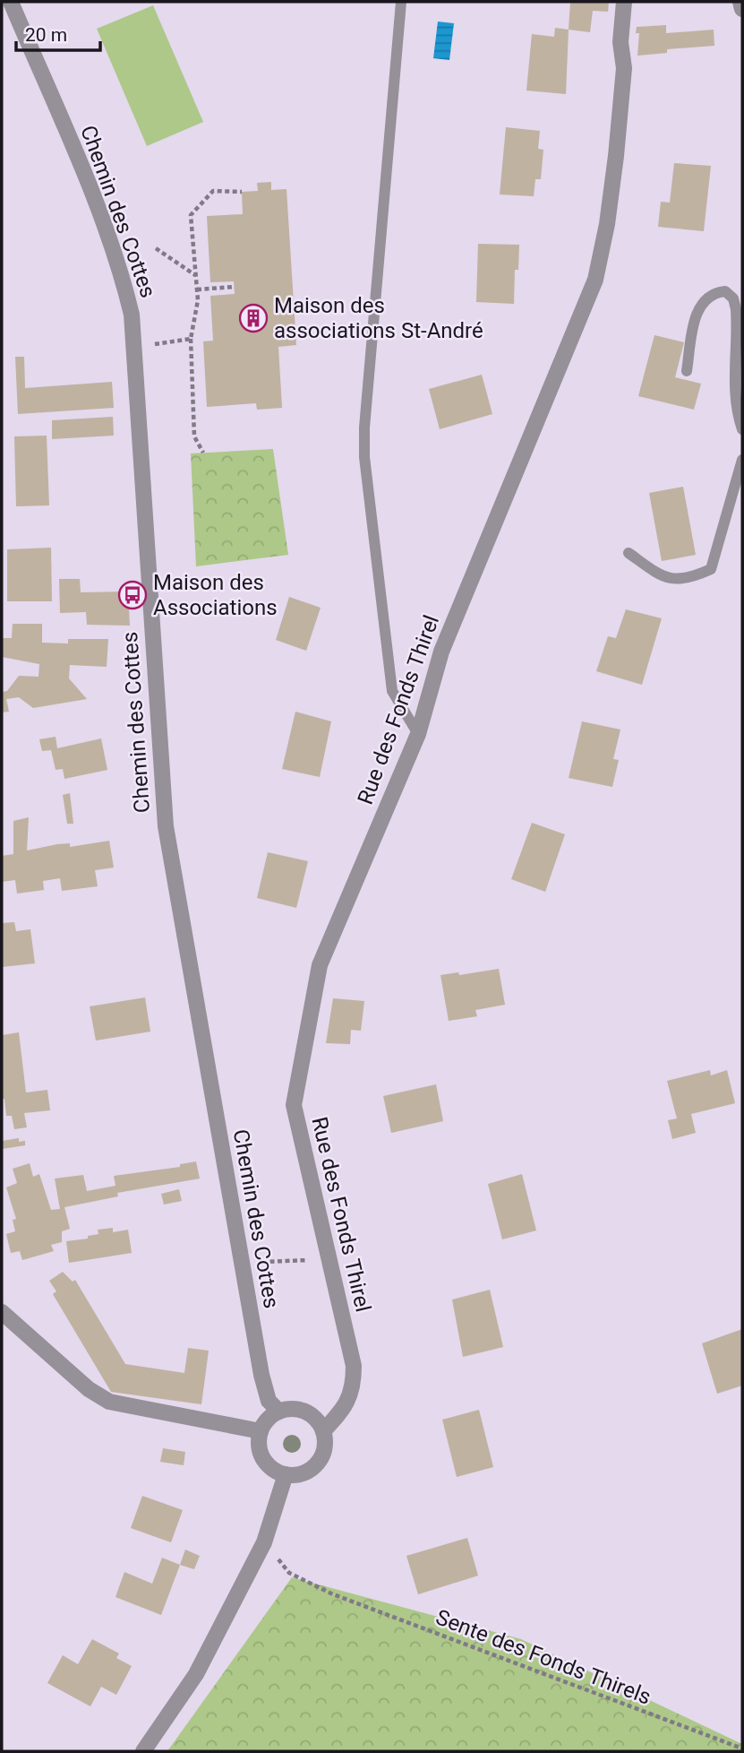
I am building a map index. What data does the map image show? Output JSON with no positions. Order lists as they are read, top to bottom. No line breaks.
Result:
{"streets":{"street":["Chemin des Cottes","Rue des Fonds Thirel"],"path":["Sente des Fonds Thirels"]},"crossings":[["Chemin des Cottes","Rue des Fonds Thirel"]],"places":{"building":["Maison des associations St-André"],"bus stop":["Maison des Associations"]},"scale_bar":"20 m"}
